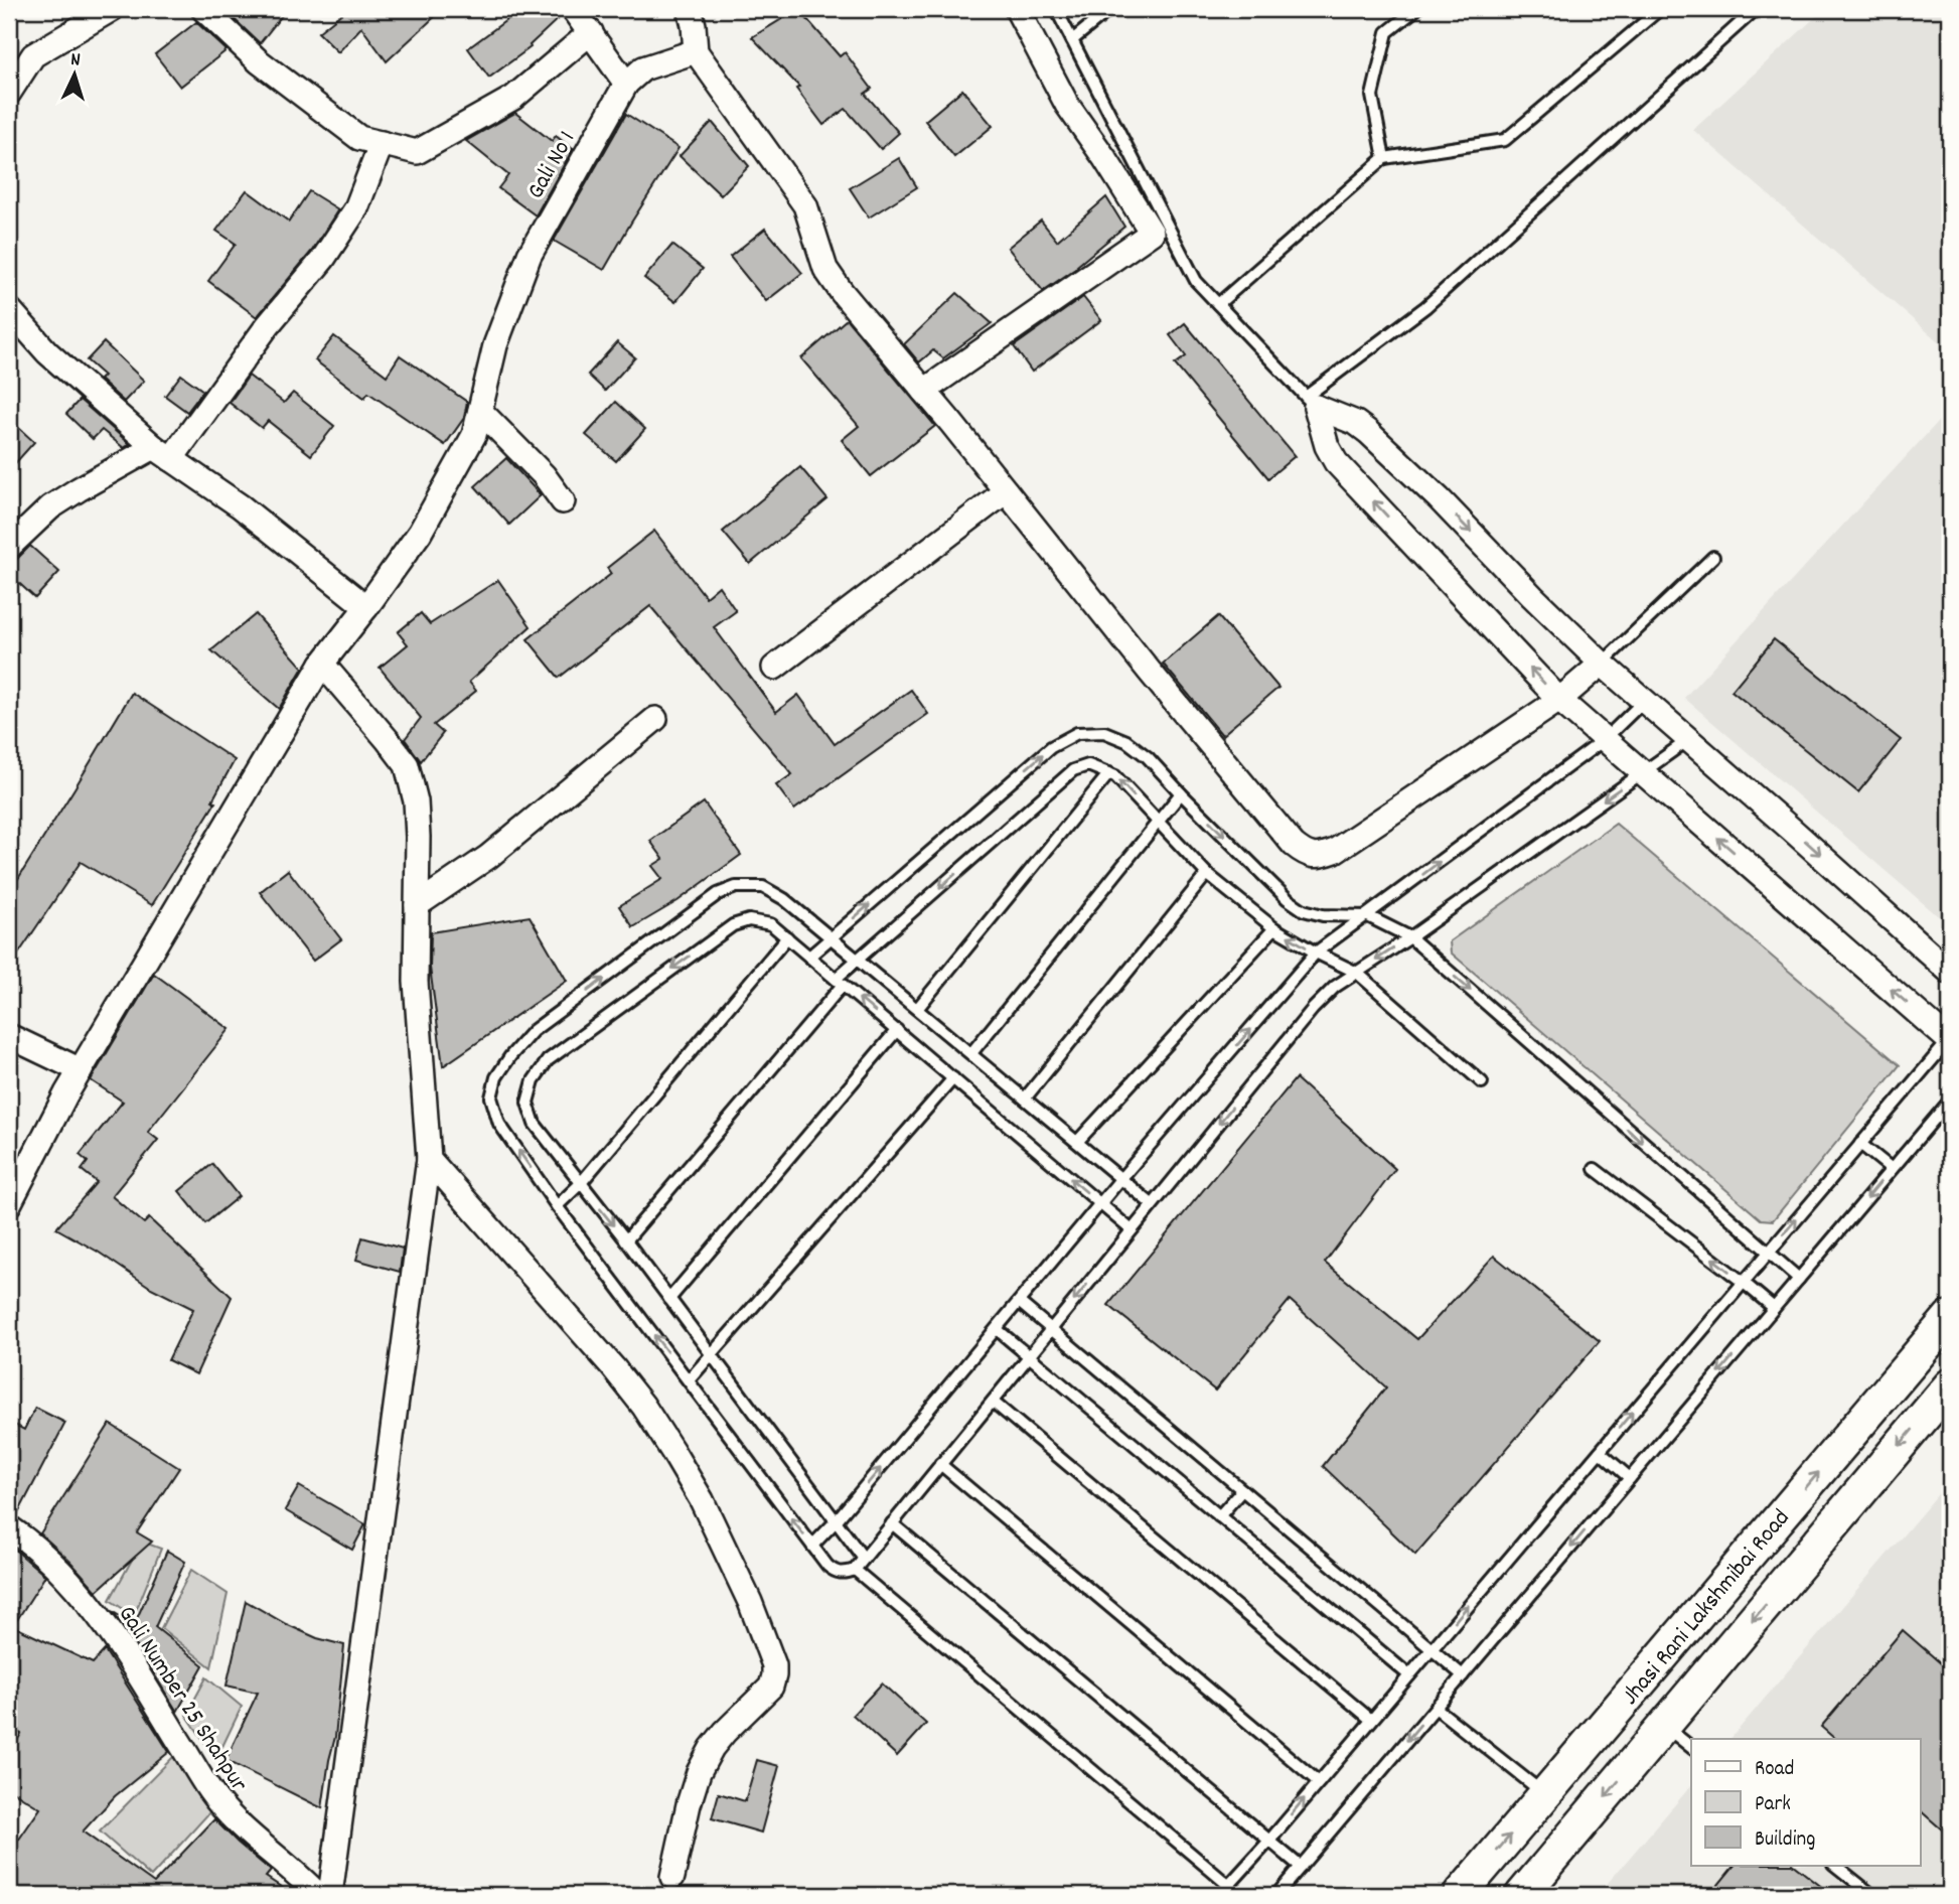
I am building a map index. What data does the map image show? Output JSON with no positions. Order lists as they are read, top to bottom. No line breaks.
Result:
{"streets":{"main road":["Jhasi Rani Lakshmibai Road"],"street":["Gali No 1","Gali Number 25 Shahpur"]},"legend":["Road","Park","Building"],"north":"top"}
